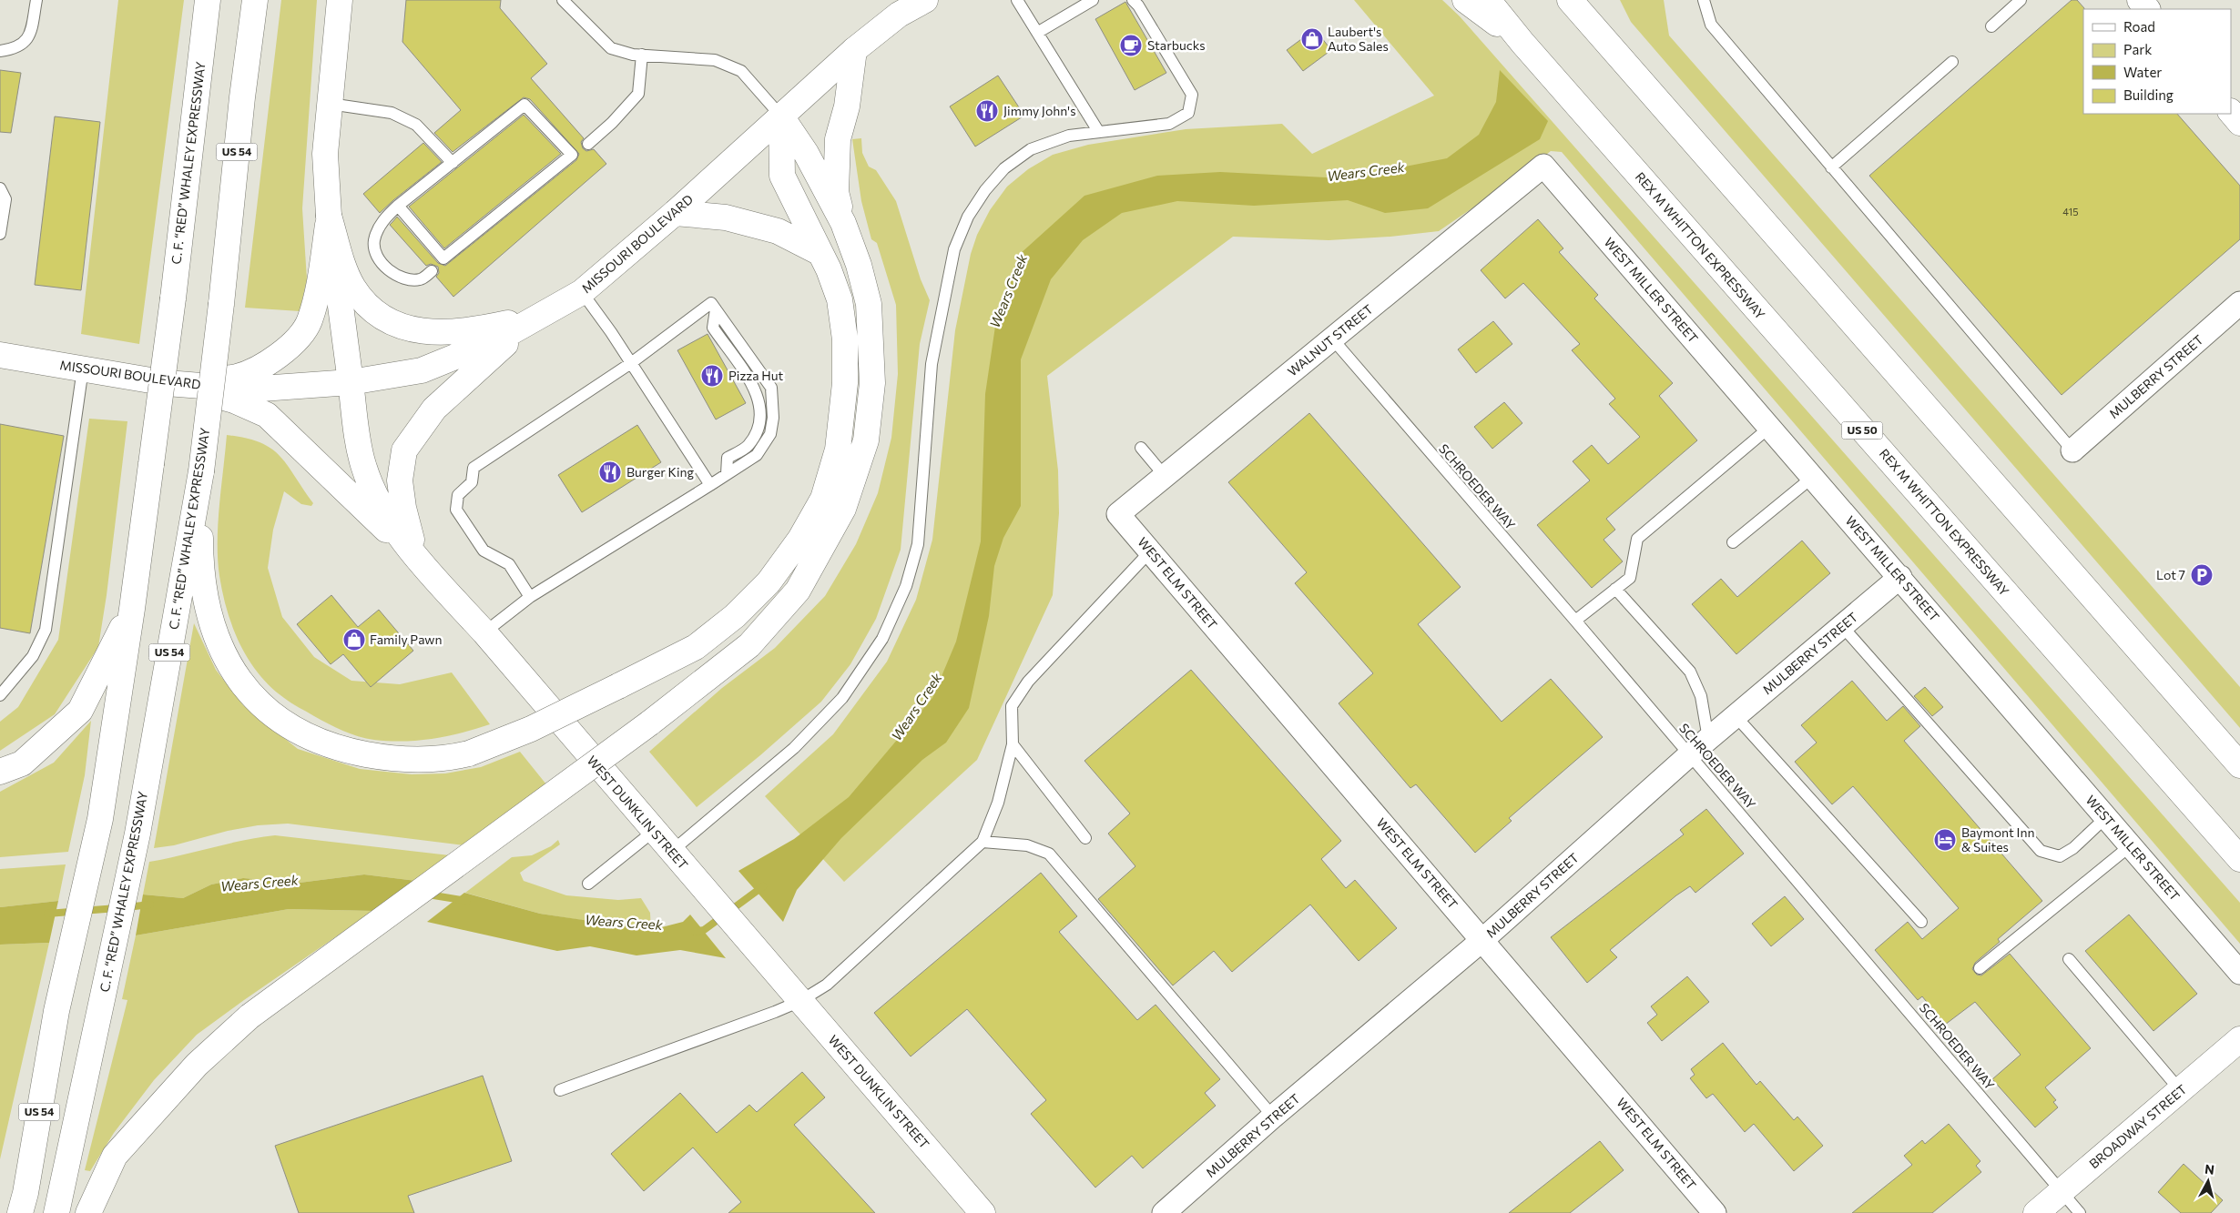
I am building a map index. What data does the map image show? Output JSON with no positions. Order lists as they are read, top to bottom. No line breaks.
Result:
{"streets":{"main road":["US 54","C. F. “RED” WHALEY EXPRESSWAY","MISSOURI BOULEVARD","REX M WHITTON EXPRESSWAY","US 50","WEST DUNKLIN STREET","BROADWAY STREET"],"street":["WEST MILLER STREET","WALNUT STREET","MULBERRY STREET","WEST ELM STREET"],"lane":["SCHROEDER WAY"]},"crossings":[["MISSOURI BOULEVARD","WEST DUNKLIN STREET"],["WEST MILLER STREET","WALNUT STREET"],["WEST MILLER STREET","MULBERRY STREET"],["WALNUT STREET","SCHROEDER WAY"],["WALNUT STREET","WEST ELM STREET"],["MULBERRY STREET","SCHROEDER WAY"],["MULBERRY STREET","WEST ELM STREET"],["SCHROEDER WAY","BROADWAY STREET"]],"water":["Wears Creek"],"places":{"shop":["Laubert's Auto Sales","Family Pawn"],"cafe":["Starbucks"],"restaurant":["Jimmy John's","Pizza Hut","Burger King"],"parking":["Lot 7"],"hotel":["Baymont Inn & Suites"]},"house_numbers":["415"],"legend":["Road","Park","Water","Building"],"north":"top"}
